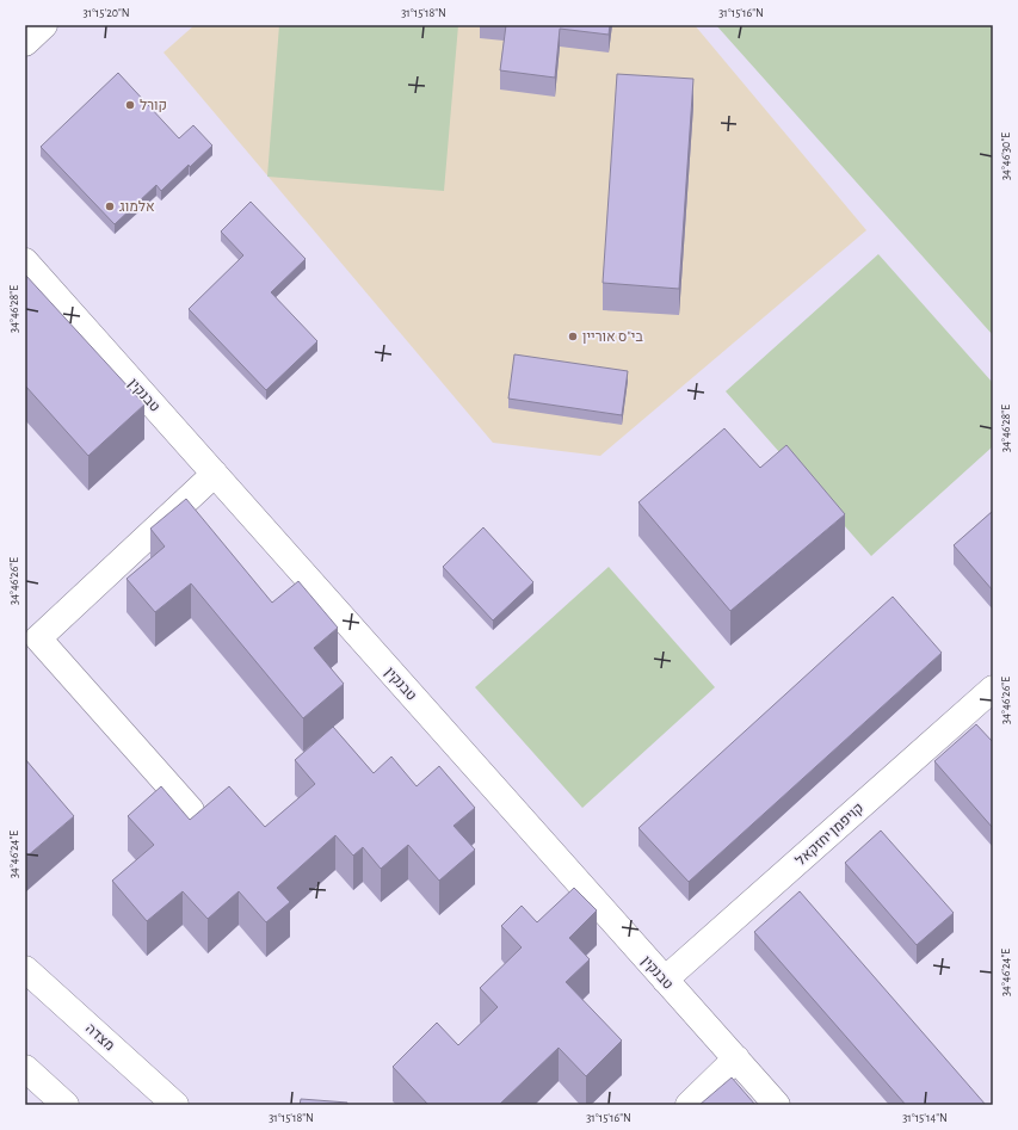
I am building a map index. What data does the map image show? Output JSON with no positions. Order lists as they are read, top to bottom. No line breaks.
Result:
{"streets":{"street":["טבנקין","קויפמן יחזקאל","מצדה"]},"crossings":[["טבנקין","קויפמן יחזקאל"]],"places":["קורל","אלמוג","בי\"ס אוריין"],"coordinates":["31°15'20\"N","31°15'18\"N","31°15'16\"N","34°46'30\"E","34°46'28\"E","34°46'26\"E","34°46'24\"E","31°15'14\"N"]}
